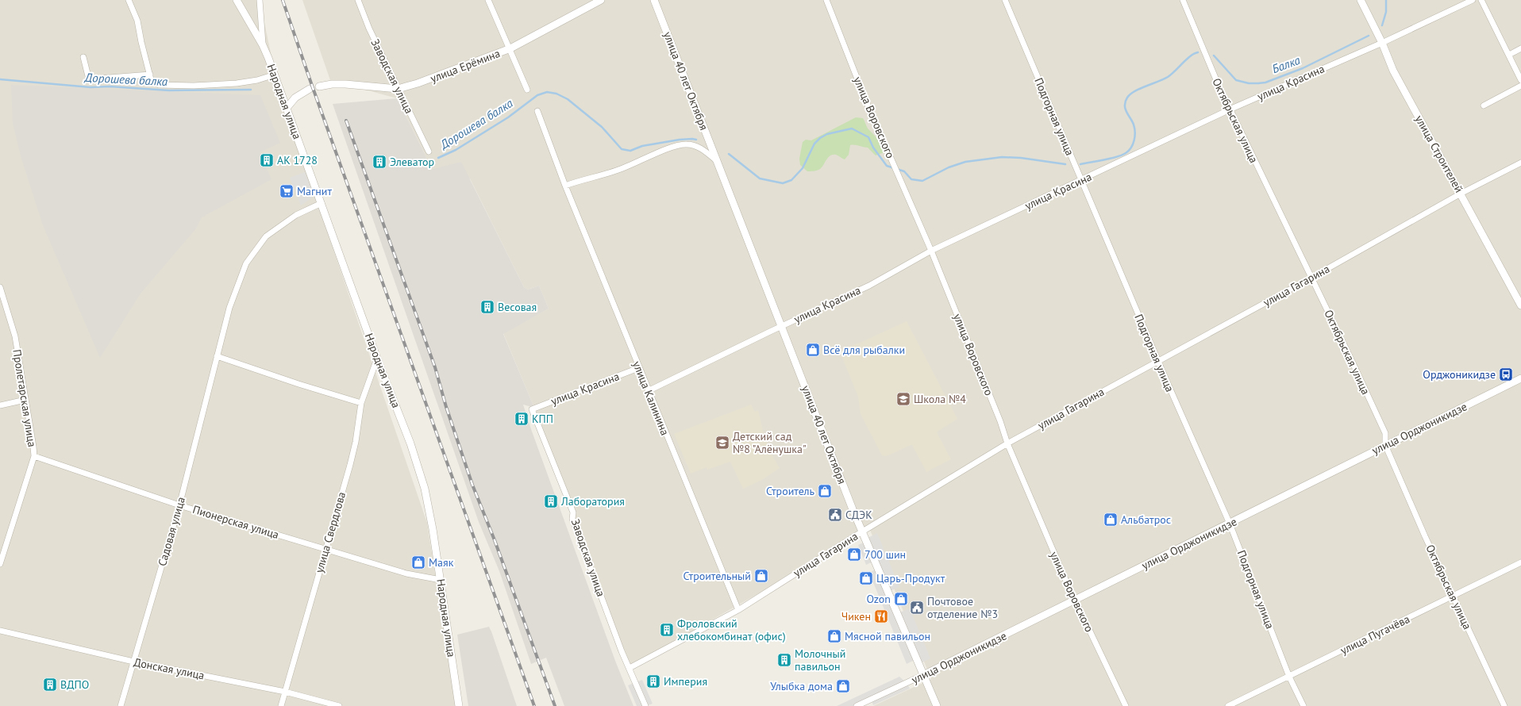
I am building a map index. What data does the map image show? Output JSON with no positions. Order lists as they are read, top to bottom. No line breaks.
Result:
{"streets":{"street":["улица Ерёмина","Заводская улица","улица 40 лет Октября","улица Красина","Народная улица","Подгорная улица","улица Воровского","Октябрьская улица","улица Строителей","улица Гагарина","Пролетарская улица","улица Калинина","улица Орджоникидзе","Пионерская улица","Садовая улица","улица Свердлова","улица Пугачёва","Донская улица"]},"crossings":[["улица Ерёмина","Заводская улица"],["Заводская улица","улица Красина"],["Заводская улица","улица Гагарина"],["улица 40 лет Октября","улица Красина"],["улица 40 лет Октября","улица Гагарина"],["улица 40 лет Октября","улица Калинина"],["улица 40 лет Октября","улица Орджоникидзе"],["улица Красина","Подгорная улица"],["улица Красина","улица Воровского"],["улица Красина","Октябрьская улица"],["улица Красина","улица Строителей"],["улица Красина","улица Калинина"],["Народная улица","Пионерская улица"],["Народная улица","Садовая улица"],["Народная улица","улица Свердлова"],["Подгорная улица","улица Гагарина"],["Подгорная улица","улица Орджоникидзе"],["Подгорная улица","улица Пугачёва"],["улица Воровского","улица Гагарина"],["улица Воровского","улица Орджоникидзе"],["Октябрьская улица","улица Гагарина"],["Октябрьская улица","улица Орджоникидзе"],["Октябрьская улица","улица Пугачёва"],["улица Строителей","улица Гагарина"],["улица Гагарина","улица Калинина"],["Пролетарская улица","Пионерская улица"],["Пионерская улица","Садовая улица"],["Пионерская улица","улица Свердлова"],["Садовая улица","Донская улица"],["улица Свердлова","Донская улица"]],"water":["Балка","Дорошева балка"],"places":{"building":["АК 1728","Элеватор","Весовая","КПП","Лаборатория","Фроловский хлебокомбинат (офис)","Молочный павильон","Империя","ВДПО"],"supermarket":["Магнит"],"shop":["Всё для рыбалки","Строитель","Альбатрос","700 шин","Маяк","Строительный","Царь-Продукт","Ozon","Мясной павильон","Улыбка дома"],"bus stop":["Орджоникидзе"],"school or university":["Школа №4","Детский сад №8 \"Алёнушка\""],"public building":["СДЭК","Почтовое отделение №3"],"restaurant":["Чикен"]}}
